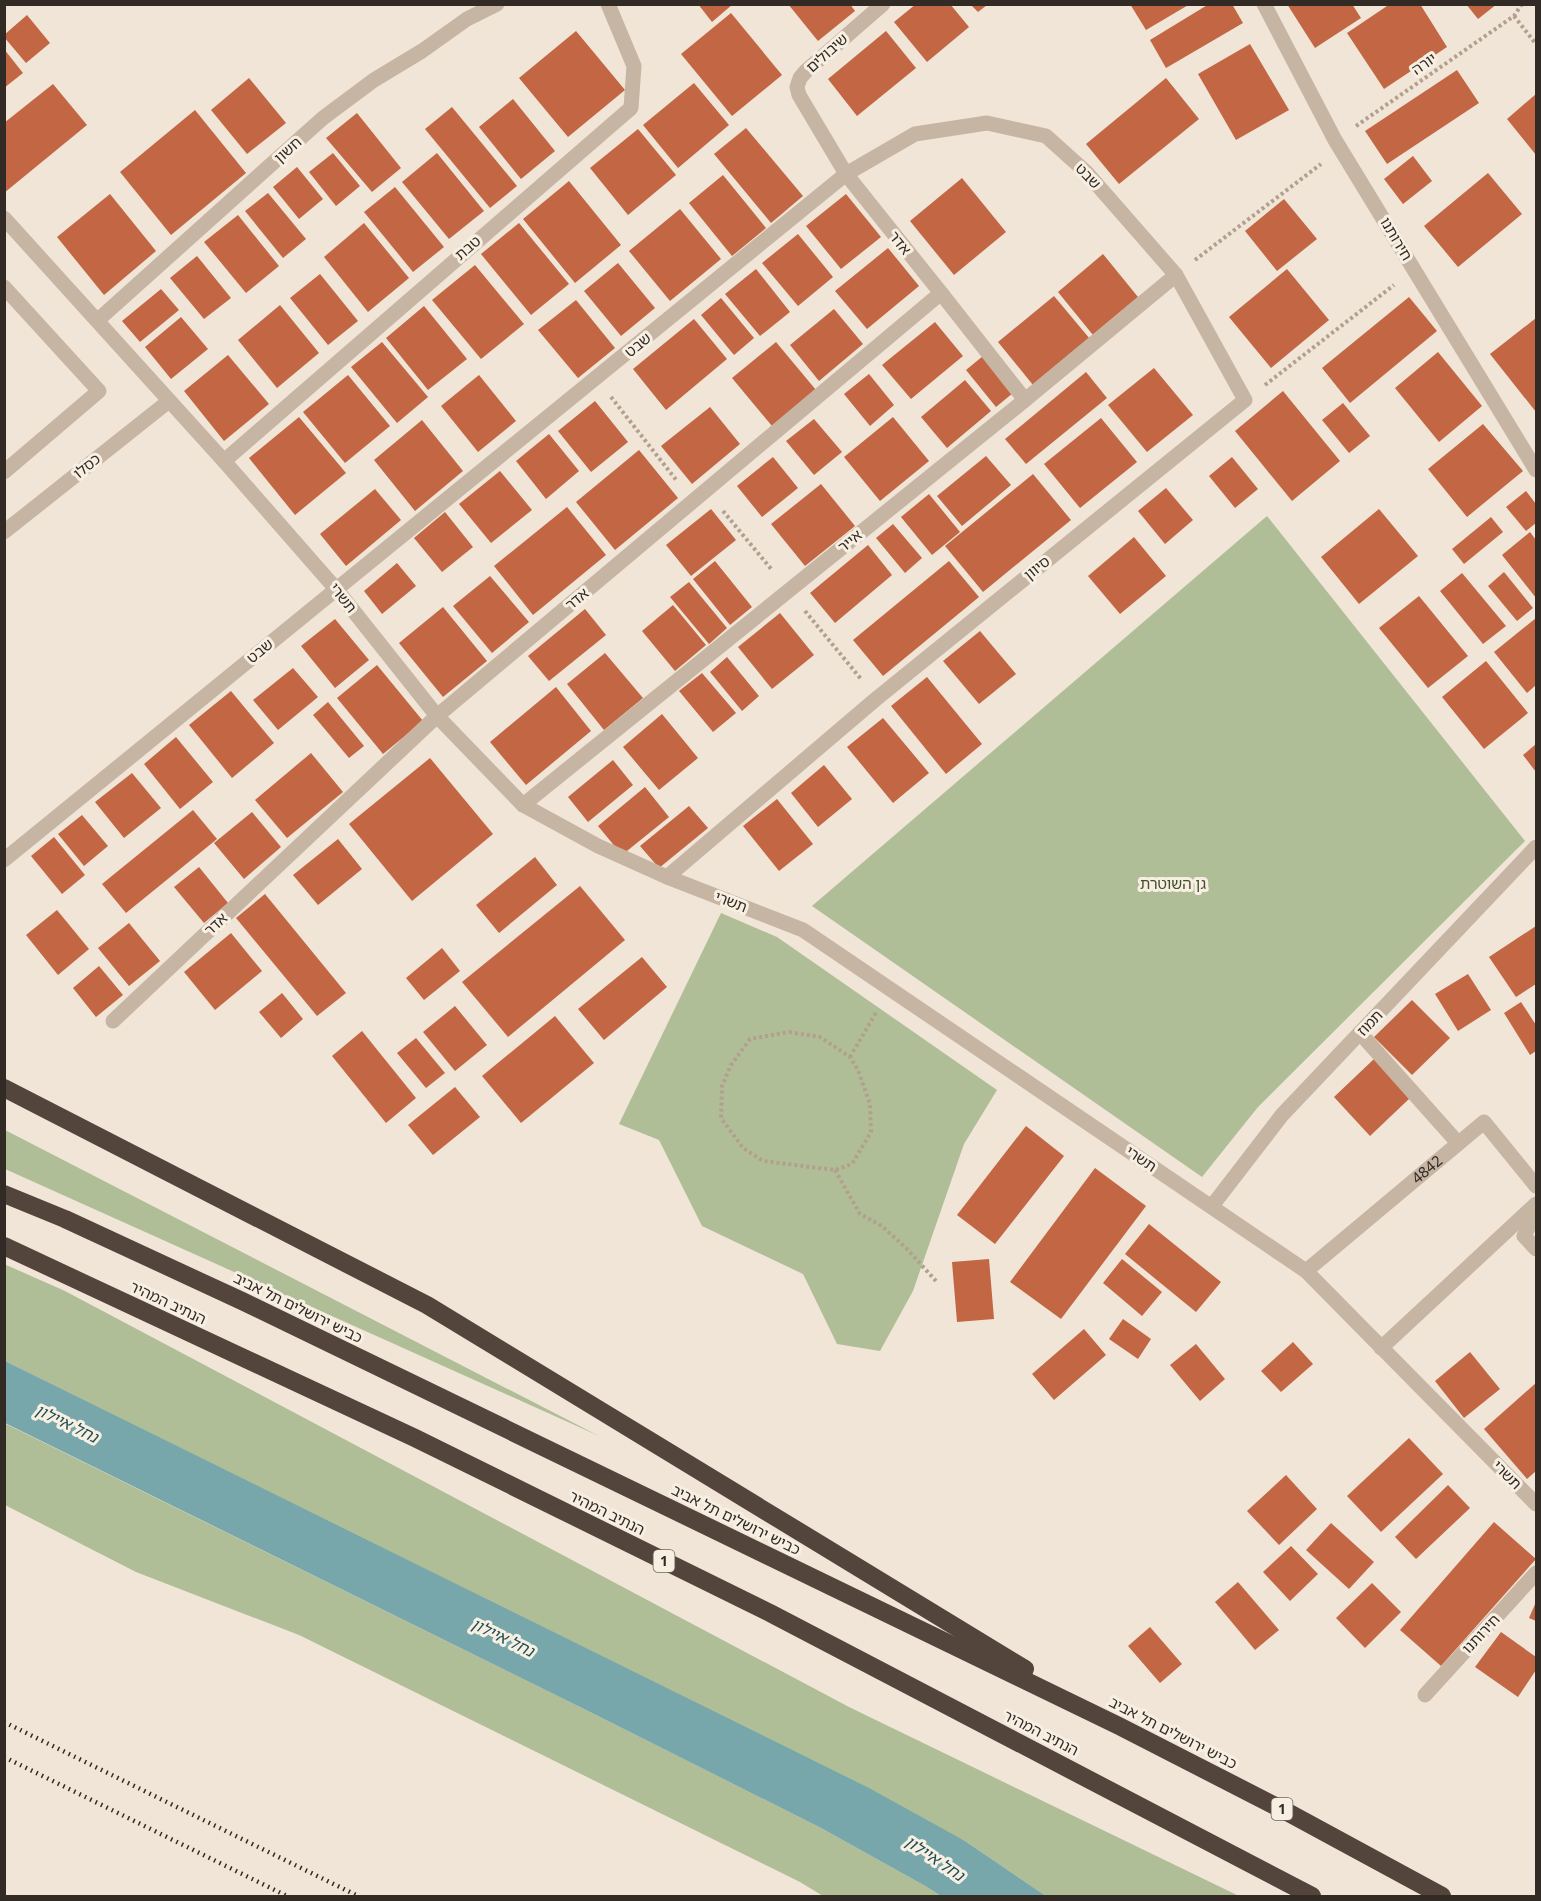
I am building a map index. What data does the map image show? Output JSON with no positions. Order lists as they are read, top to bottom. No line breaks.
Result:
{"streets":{"highway":["הנתיב המהיר","כביש ירושלים תל אביב","1"],"street":["שיבולים","חשון","שבט","חירותנו","אדר","טבת","כסלו","אייר","סיוון","תשרי","תמוז","4842"],"path":["יורה"]},"crossings":[["שיבולים","שבט"],["שיבולים","אדר"],["יורה","שבט"],["יורה","חירותנו"],["יורה","אייר"],["חשון","תשרי"],["שבט","אדר"],["שבט","אייר"],["שבט","סיוון"],["שבט","תשרי"],["אדר","תשרי"],["טבת","תשרי"],["כסלו","תשרי"],["אייר","תשרי"],["סיוון","תשרי"],["תשרי","תמוז"],["תשרי","4842"]],"water":["נחל איילון"],"parks":["גן השוטרת"]}
